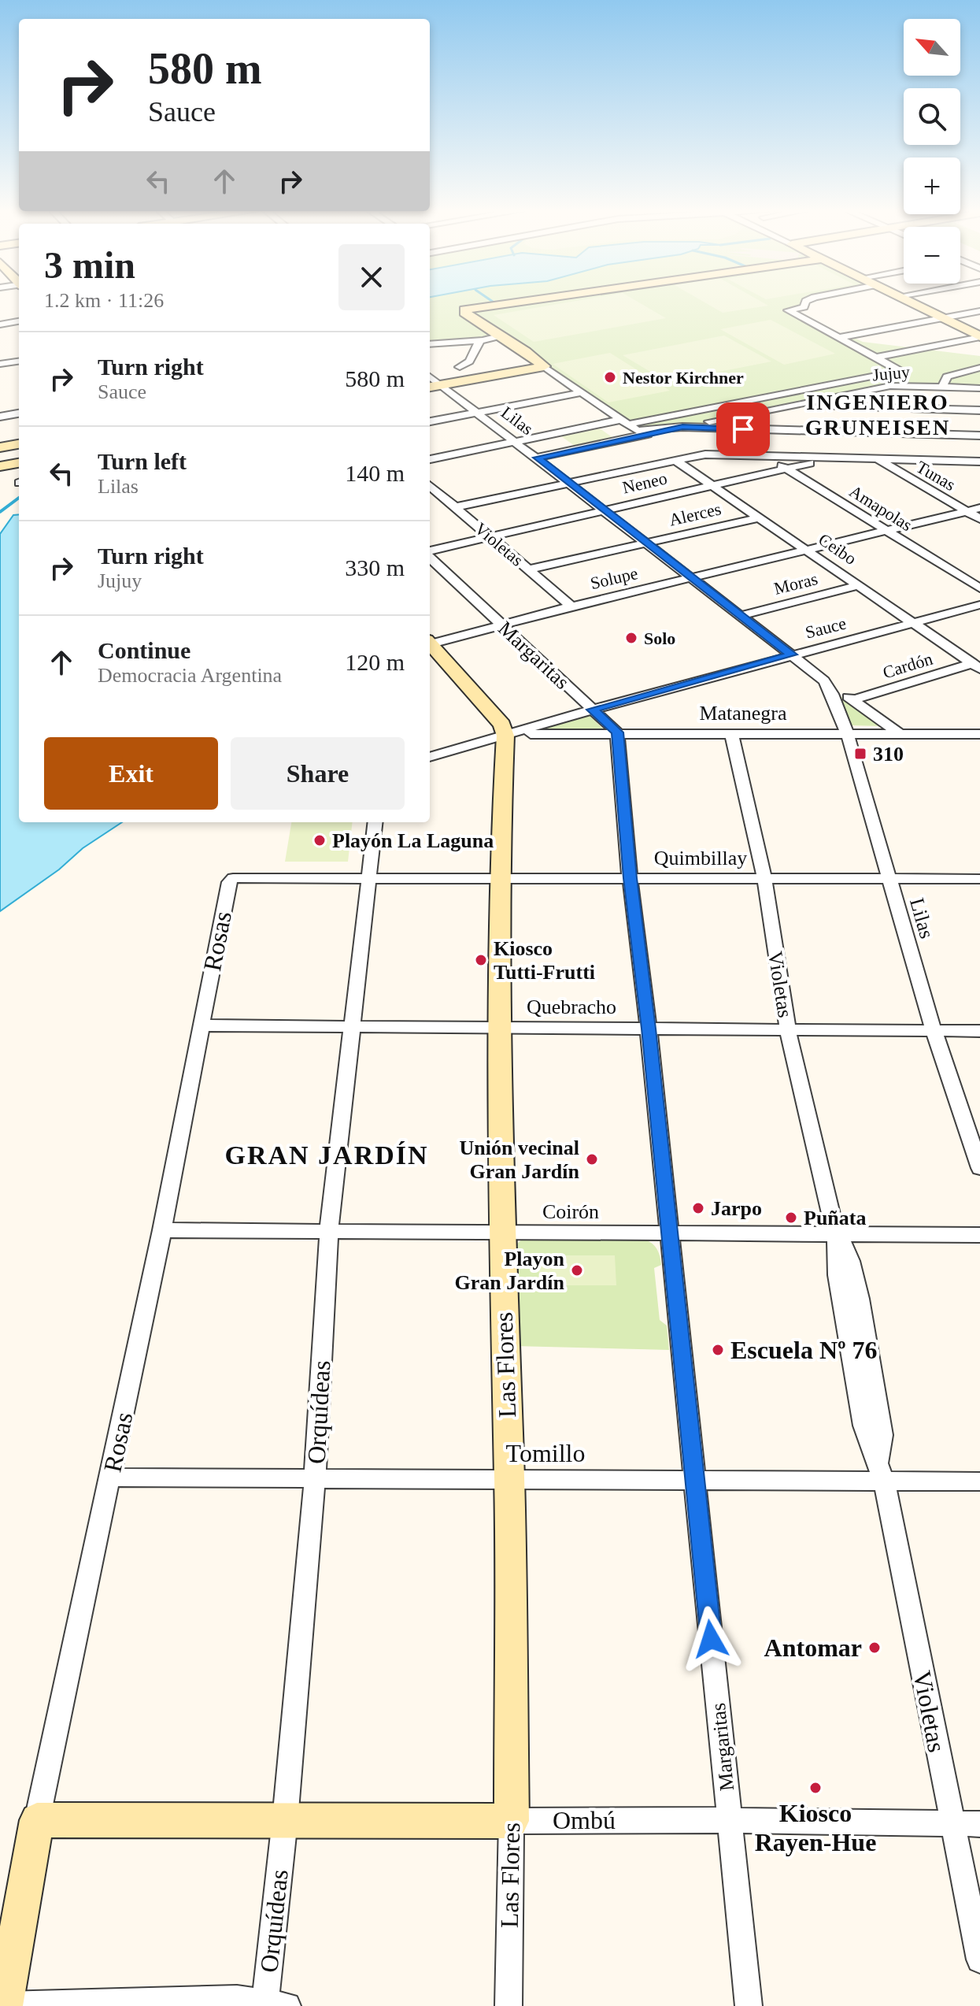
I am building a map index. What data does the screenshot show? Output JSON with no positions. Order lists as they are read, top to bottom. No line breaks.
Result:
{"streets":{"street":["Jujuy","Lilas","Tunas","Neneo","Amapolas","Alerces","Violetas","Ceibo","Solupe","Moras","Sauce","Margaritas","Cardón","Matanegra","Quimbillay","Rosas","Quebracho","Coirón","Las Flores","Orquídeas","Tomillo","Ombú"]},"crossings":[["Jujuy","Lilas"],["Lilas","Neneo"],["Lilas","Alerces"],["Lilas","Solupe"],["Lilas","Moras"],["Lilas","Sauce"],["Lilas","Cardón"],["Lilas","Matanegra"],["Lilas","Quimbillay"],["Lilas","Quebracho"],["Tunas","Solupe"],["Neneo","Amapolas"],["Neneo","Violetas"],["Neneo","Ceibo"],["Amapolas","Solupe"],["Alerces","Violetas"],["Alerces","Ceibo"],["Violetas","Solupe"],["Violetas","Matanegra"],["Violetas","Quimbillay"],["Violetas","Quebracho"],["Violetas","Coirón"],["Violetas","Tomillo"],["Violetas","Ombú"],["Ceibo","Solupe"],["Ceibo","Moras"],["Ceibo","Sauce"],["Ceibo","Cardón"],["Solupe","Margaritas"],["Sauce","Margaritas"],["Sauce","Matanegra"],["Sauce","Las Flores"],["Margaritas","Matanegra"],["Margaritas","Quimbillay"],["Margaritas","Quebracho"],["Margaritas","Coirón"],["Margaritas","Tomillo"],["Margaritas","Ombú"],["Matanegra","Las Flores"],["Quimbillay","Rosas"],["Quimbillay","Las Flores"],["Quimbillay","Orquídeas"],["Rosas","Quebracho"],["Rosas","Coirón"],["Rosas","Tomillo"],["Rosas","Ombú"],["Quebracho","Las Flores"],["Quebracho","Orquídeas"],["Coirón","Las Flores"],["Coirón","Orquídeas"],["Las Flores","Tomillo"],["Las Flores","Ombú"],["Orquídeas","Tomillo"],["Orquídeas","Ombú"]],"districts":["INGENIERO GRUNEISEN","GRAN JARDÍN"],"places":{"other":["Nestor Kirchner","Solo","Playón La Laguna","Kiosco Tutti-Frutti","Unión vecinal Gran Jardín","Jarpo","Puñata","Playon Gran Jardín","Escuela Nº 76","Antomar","Kiosco Rayen-Hue"],"transit":["310"]},"north":"top left","page":{"map_buttons":["+","−"],"turn":["580 m","Sauce"],"heading":["3 min","1.2 km · 11:26"],"list":[{"name":"Turn right","note":"Sauce","value":"580 m"},{"name":"Turn left","note":"Lilas","value":"140 m"},{"name":"Turn right","note":"Jujuy","value":"330 m"},{"name":"Continue","note":"Democracia Argentina","value":"120 m"}],"buttons":["Exit","Share"]}}
